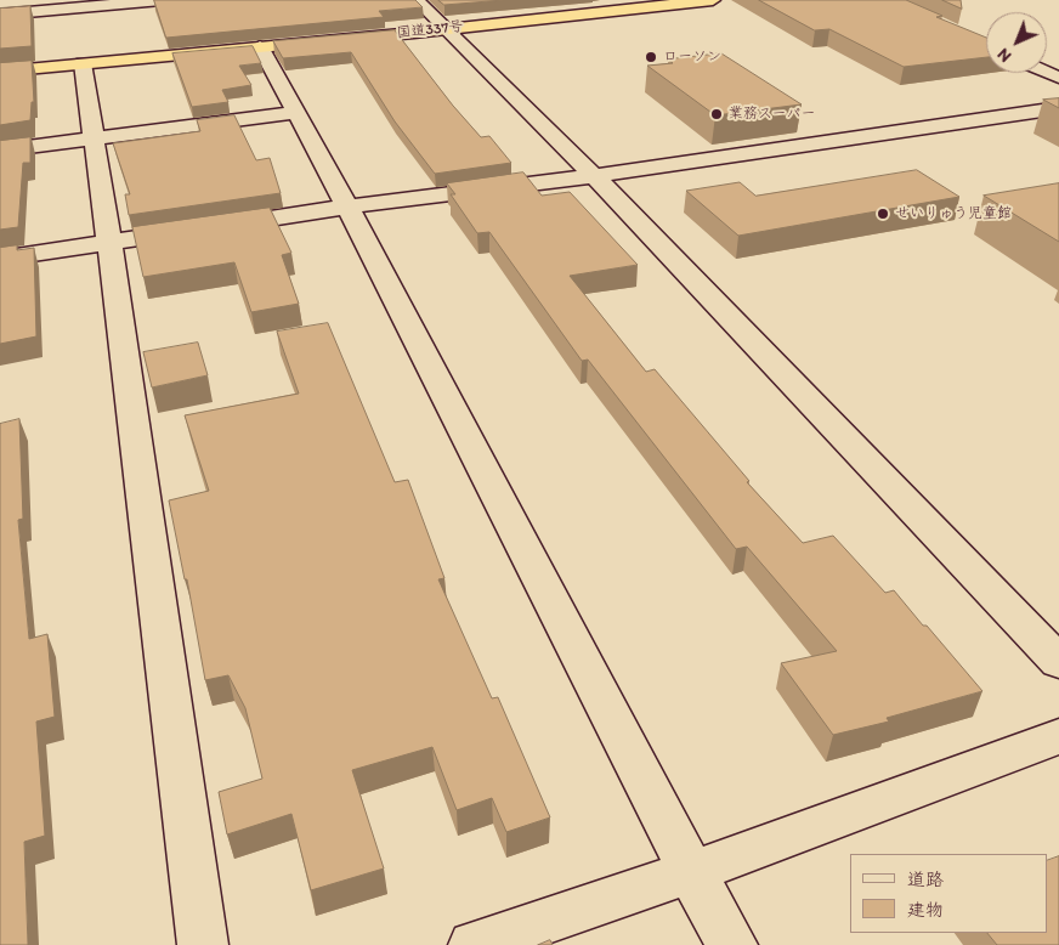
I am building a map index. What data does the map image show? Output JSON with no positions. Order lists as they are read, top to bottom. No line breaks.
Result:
{"streets":{"highway":["国道337号"]},"places":["ローソン","業務スーパー","せいりゅう児童館"],"legend":["道路","建物"],"north":"bottom left"}
